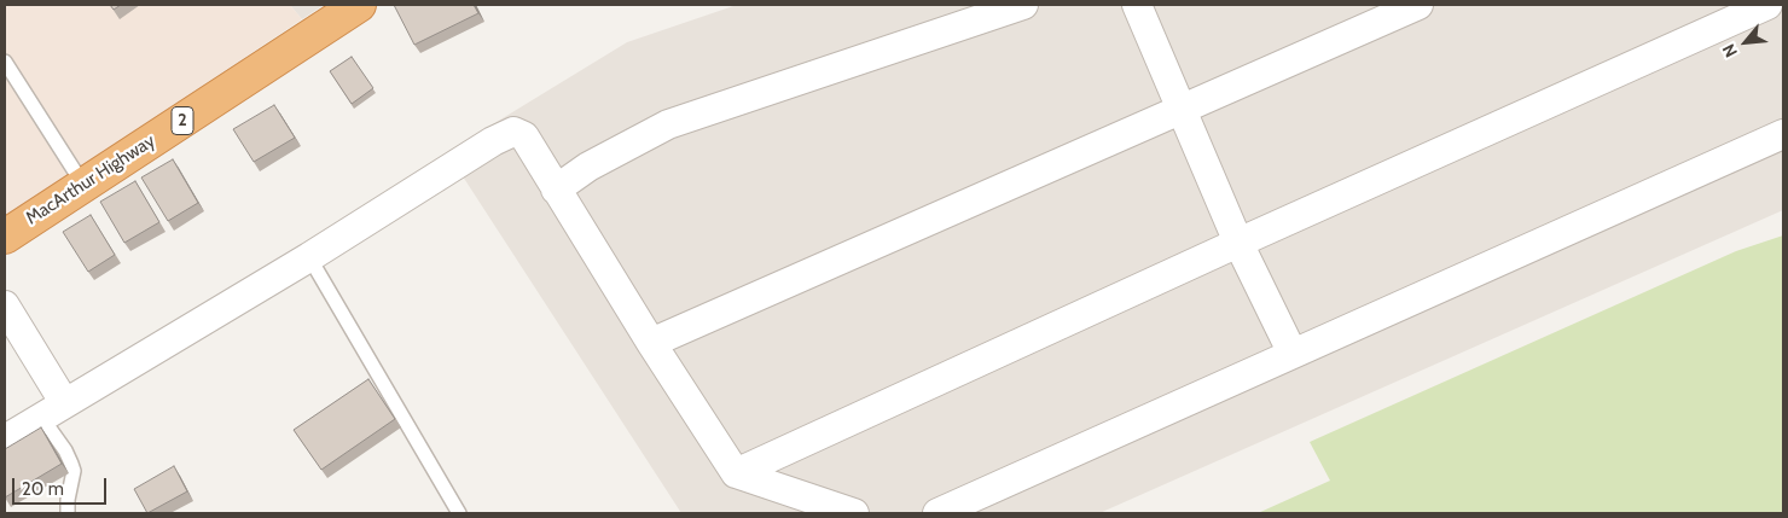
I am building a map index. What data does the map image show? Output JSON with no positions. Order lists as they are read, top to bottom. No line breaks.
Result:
{"streets":{"highway":["2","MacArthur Highway"]},"scale_bar":"20 m","north":"bottom left"}
